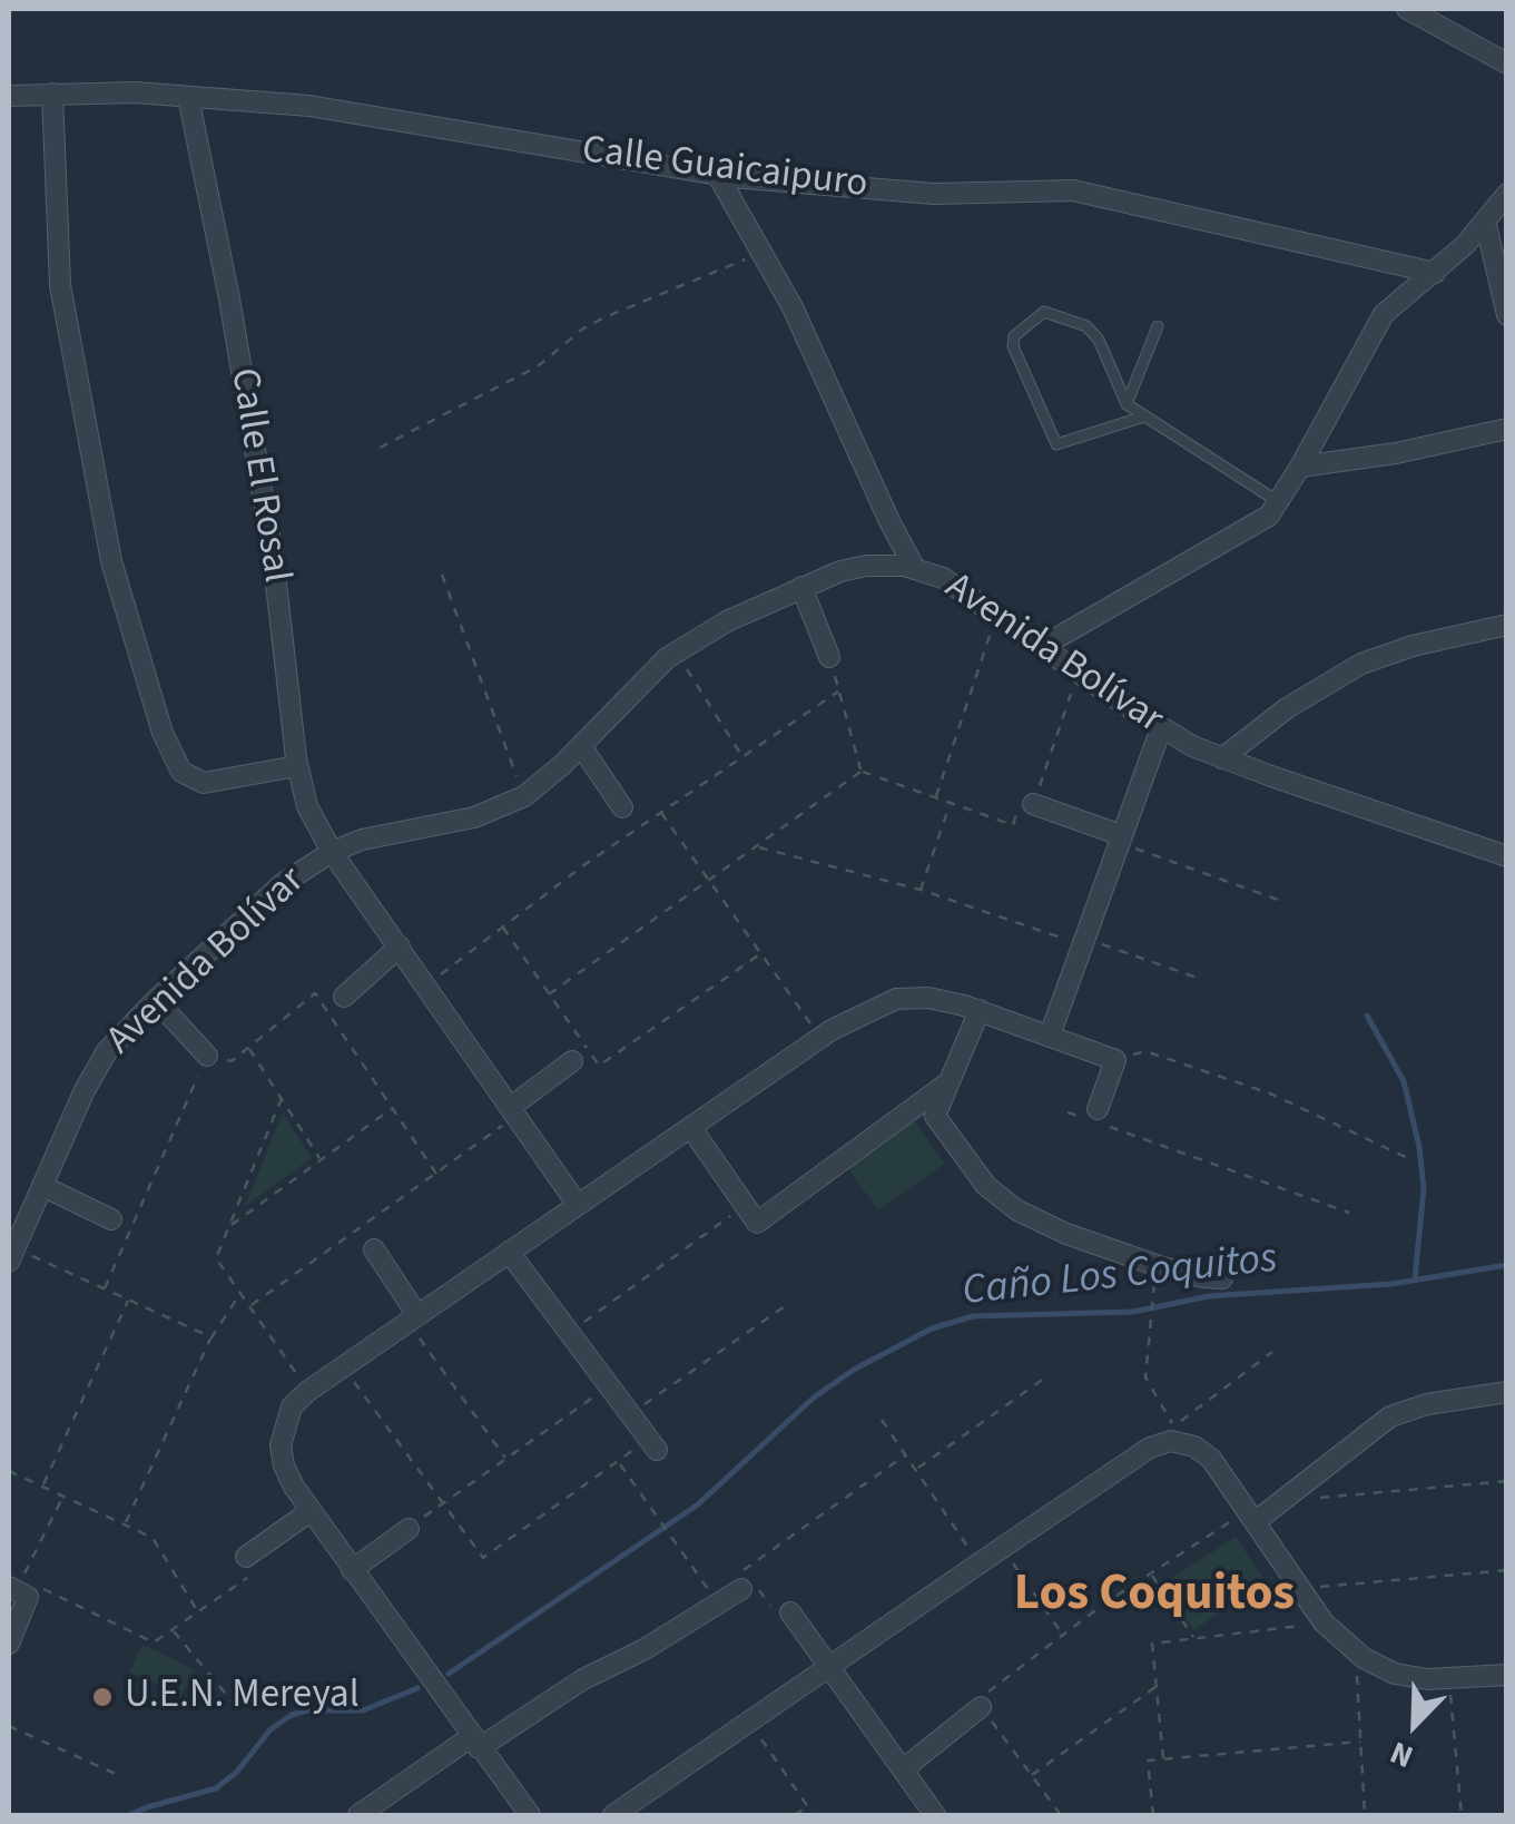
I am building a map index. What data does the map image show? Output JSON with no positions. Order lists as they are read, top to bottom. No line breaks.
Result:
{"streets":{"street":["Calle Guaicaipuro","Calle El Rosal","Avenida Bolívar"]},"crossings":[["Calle Guaicaipuro","Calle El Rosal"],["Calle El Rosal","Avenida Bolívar"]],"districts":["Los Coquitos"],"water":["Caño Los Coquitos"],"places":["U.E.N. Mereyal"],"north":"bottom left"}
